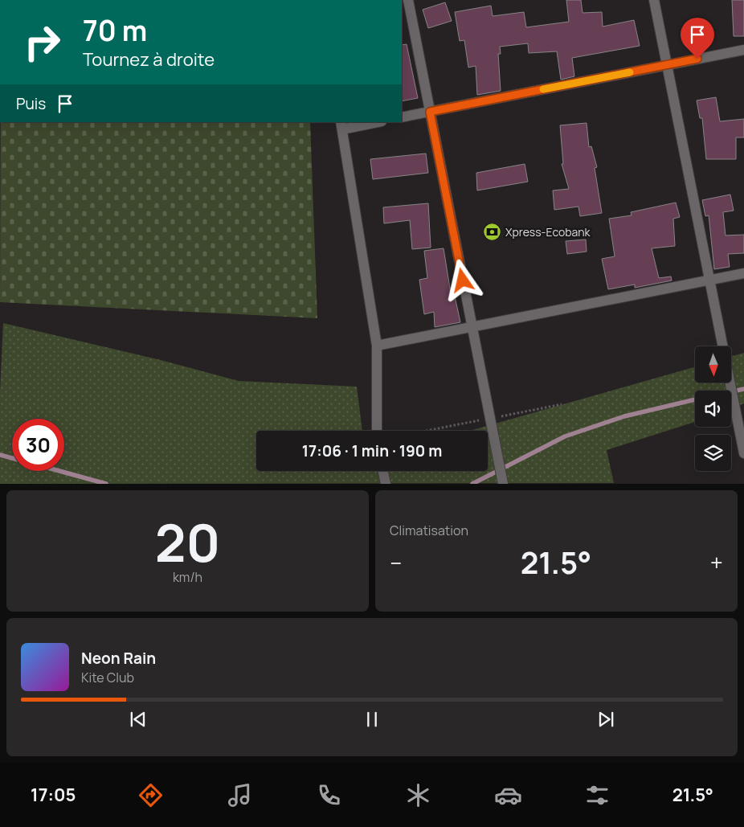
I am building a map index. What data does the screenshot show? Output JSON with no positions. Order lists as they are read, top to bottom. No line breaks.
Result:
{"places":{"bank":["Xpress-Ecobank"]},"north":"bottom","page":{"turn":["70 m","Tournez à droite"],"then":"Puis","limit":"30","trip":"17:06 · 1 min · 190 m","tile":[["20","km/h"],"Climatisation"],"heat":["−","21.5°","+"],"song":["Neon Rain","Kite Club"],"tabs":["17:05","21.5°"]}}
